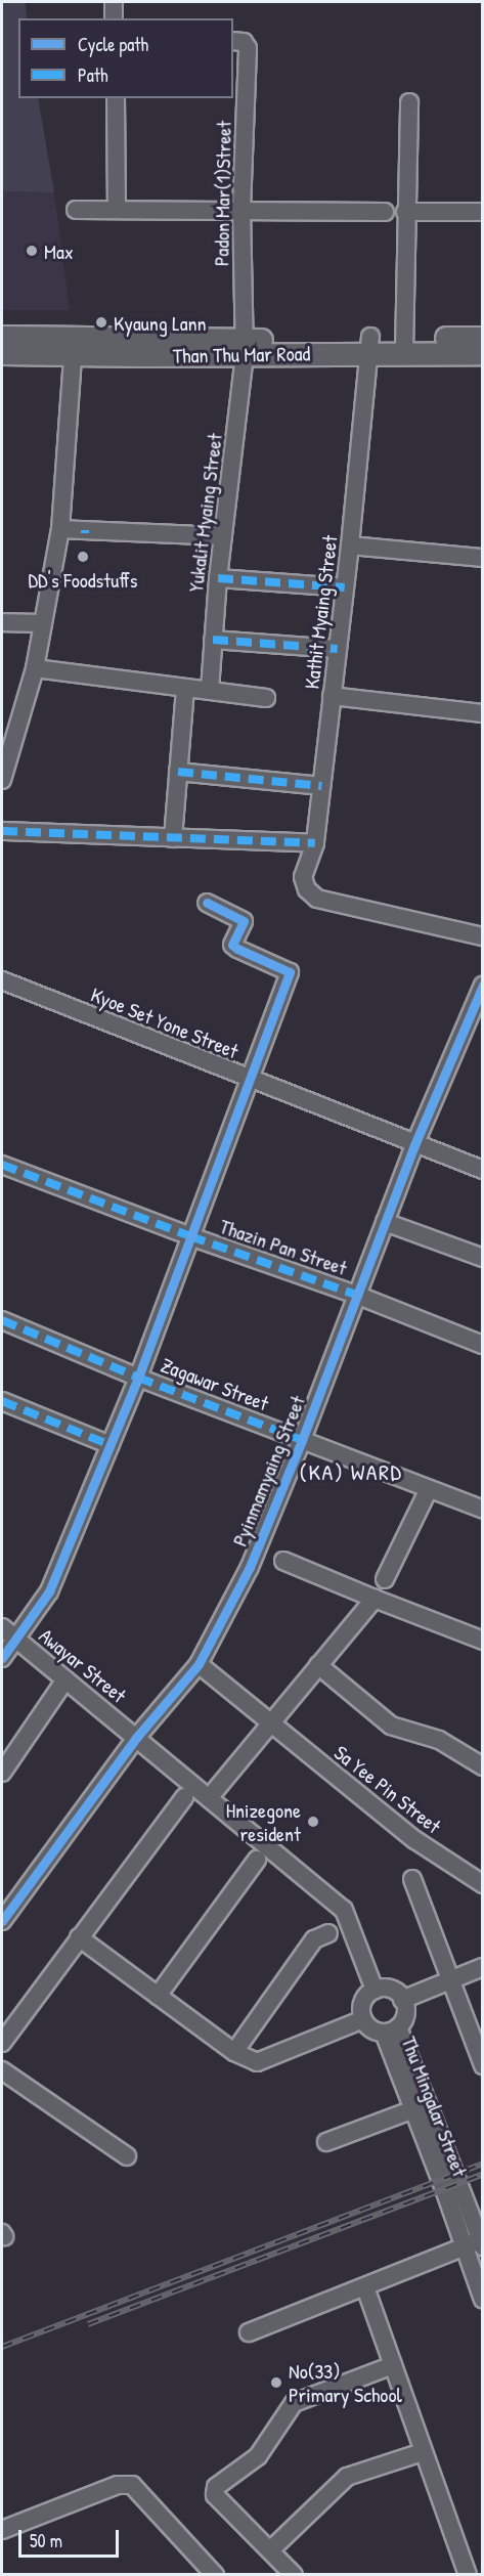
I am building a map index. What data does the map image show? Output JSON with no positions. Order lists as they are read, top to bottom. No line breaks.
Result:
{"streets":{"main road":["Than Thu Mar Road"],"street":["Padon Mar(1)Street","Yukalit Myaing Street","Kathit Myaing Street","Kyoe Set Yone Street","Thazin Pan Street","Zagawar Street","Pyinmamyaing Street","Awayar Street","Sa Yee Pin Street","Thu Mingalar Street"]},"crossings":[["Padon Mar(1)Street","Than Thu Mar Road"],["Padon Mar(1)Street","Yukalit Myaing Street"],["Than Thu Mar Road","Yukalit Myaing Street"],["Than Thu Mar Road","Kathit Myaing Street"],["Kyoe Set Yone Street","Pyinmamyaing Street"],["Thazin Pan Street","Pyinmamyaing Street"],["Zagawar Street","Pyinmamyaing Street"],["Pyinmamyaing Street","Awayar Street"],["Pyinmamyaing Street","Sa Yee Pin Street"],["Awayar Street","Thu Mingalar Street"]],"districts":["(KA) WARD"],"places":["Max","Kyaung Lann","DD's Foodstuffs","Hnizegone resident","No(33) Primary School"],"legend":["Cycle path","Path"],"scale_bar":"50 m"}
